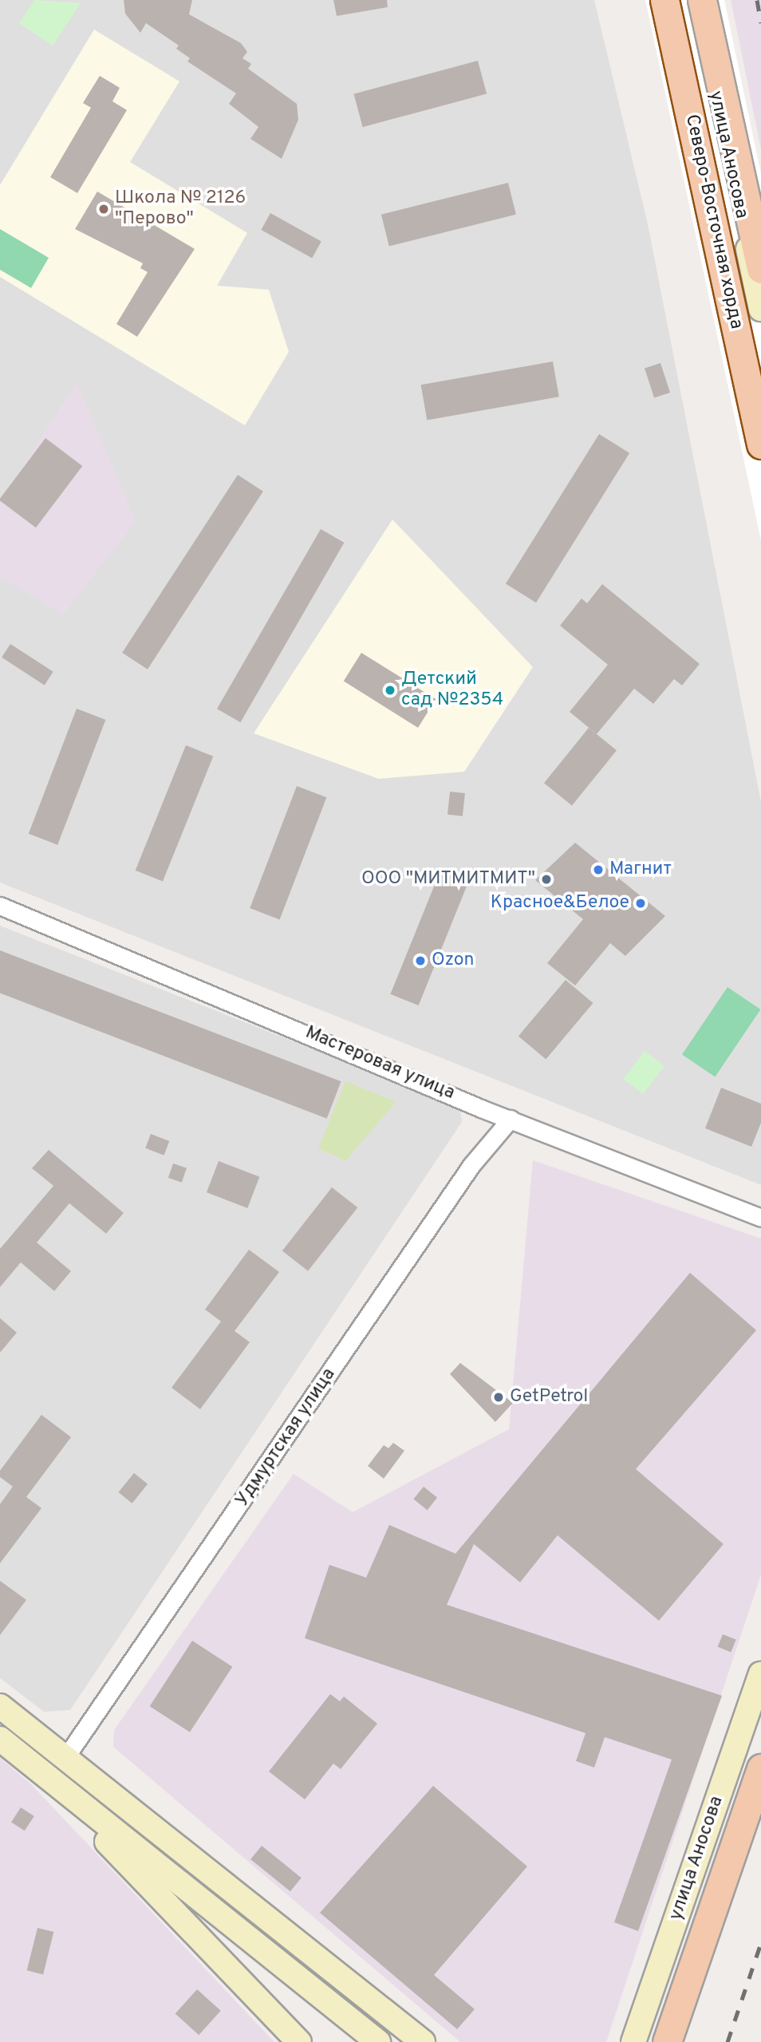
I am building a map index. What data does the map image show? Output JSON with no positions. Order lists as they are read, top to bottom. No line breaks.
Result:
{"streets":{"main road":["Северо-Восточная хорда"],"street":["улица Аносова","Мастеровая улица","Удмуртская улица"]},"crossings":[["Мастеровая улица","Удмуртская улица"]],"places":["Школа № 2126 \"Перово\"","Детский сад №2354","Магнит","ООО \"МИТМИТМИТ\"","Красное&Белое","Ozon","GetPetrol"]}
